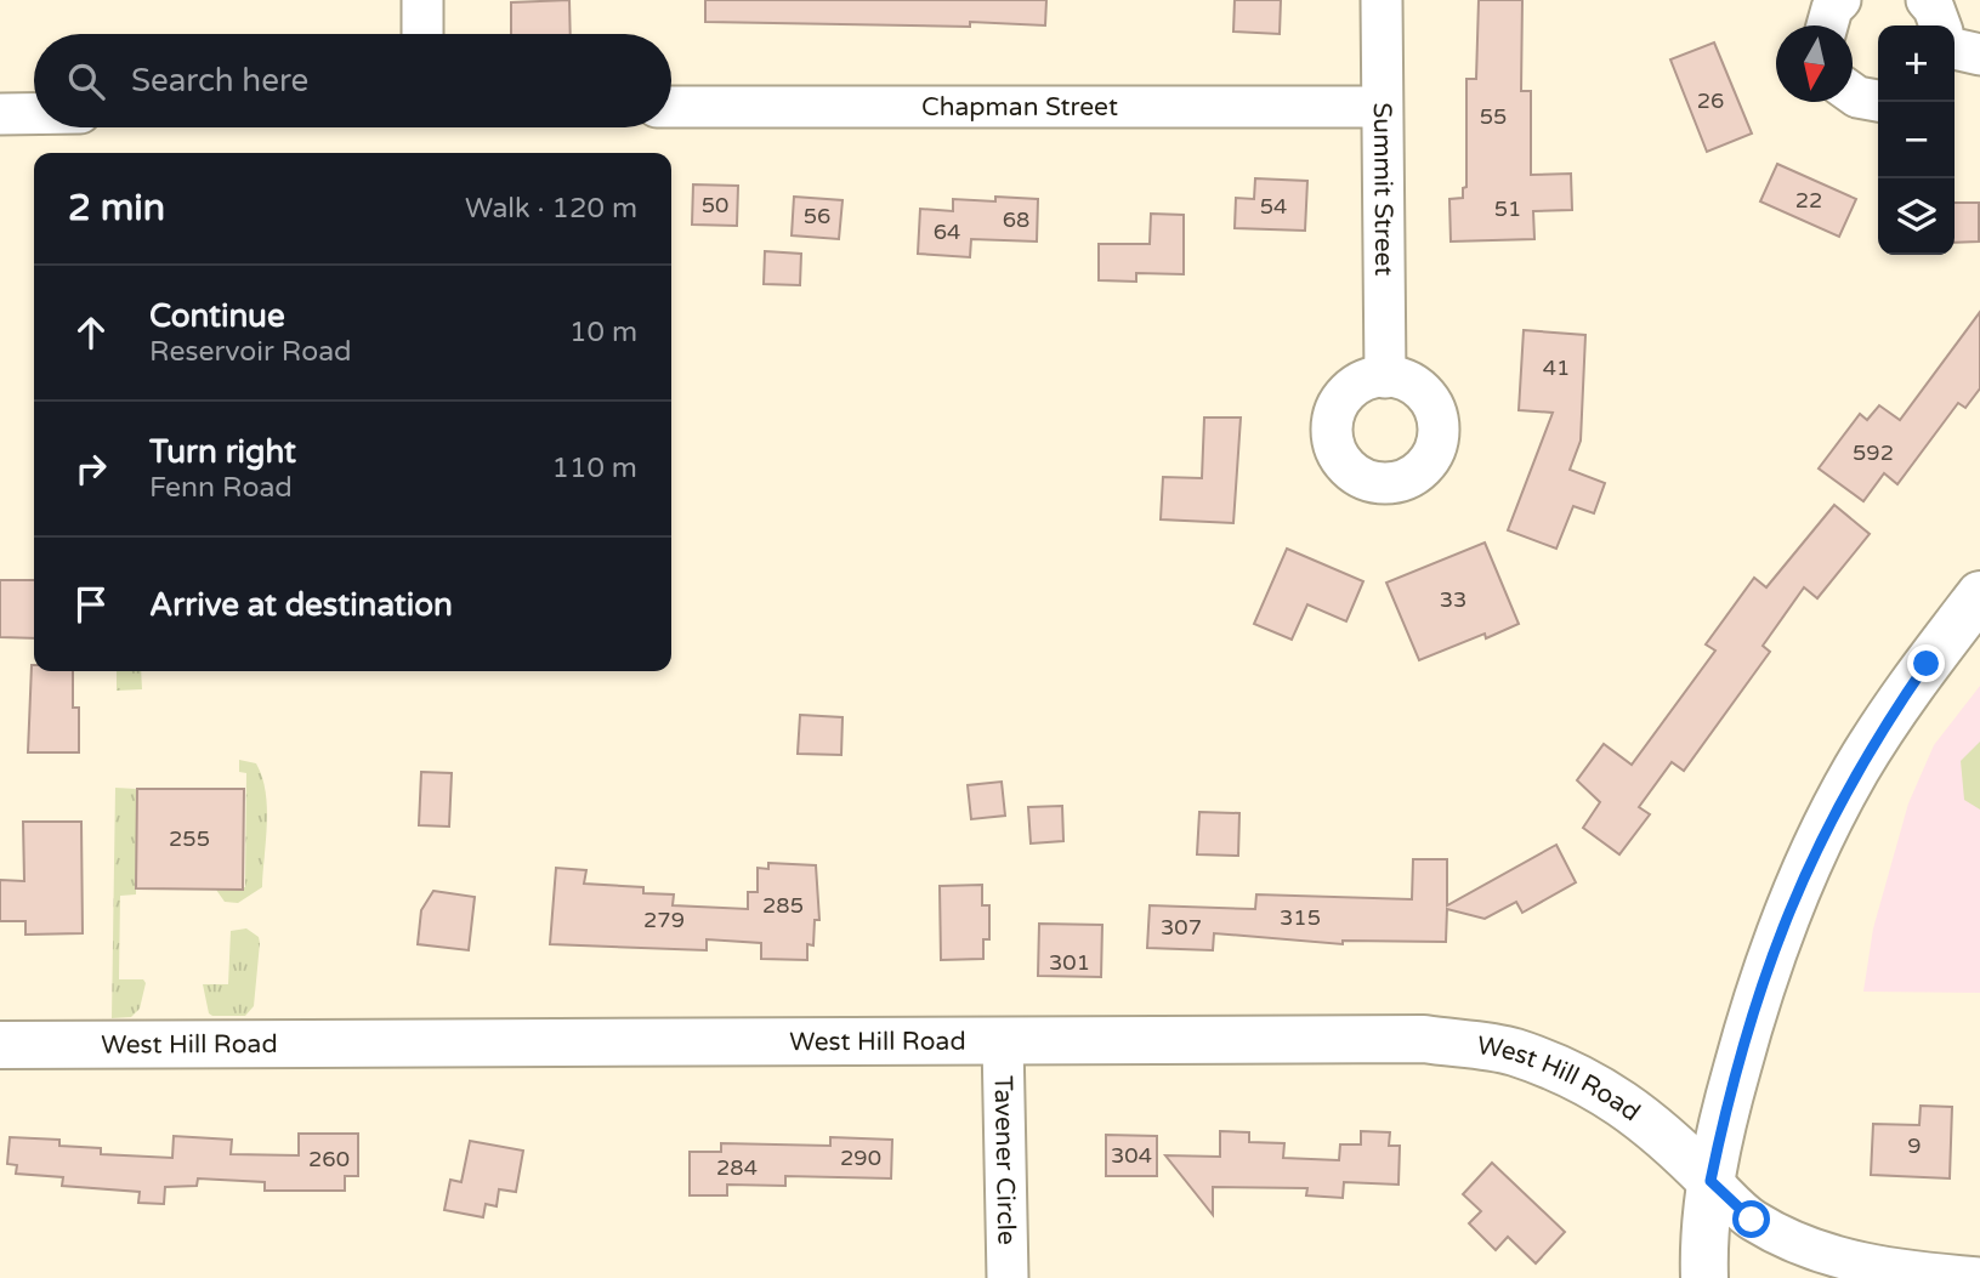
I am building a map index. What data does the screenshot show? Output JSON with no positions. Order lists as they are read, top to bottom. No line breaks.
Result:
{"streets":{"street":["Chapman Street","Summit Street","West Hill Road","Tavener Circle"]},"crossings":[["Chapman Street","Summit Street"],["West Hill Road","Tavener Circle"]],"house_numbers":["26","55","22","50","54","51","56","68","64","41","592","33","255","285","315","279","307","301","9","304","290","260","284"],"north":"bottom","page":{"map_buttons":["+","−"],"search":"Search here","heading":["2 min","Walk · 120 m"],"list":[["Continue","Reservoir Road","10 m"],["Turn right","Fenn Road","110 m"],"Arrive at destination"]}}
